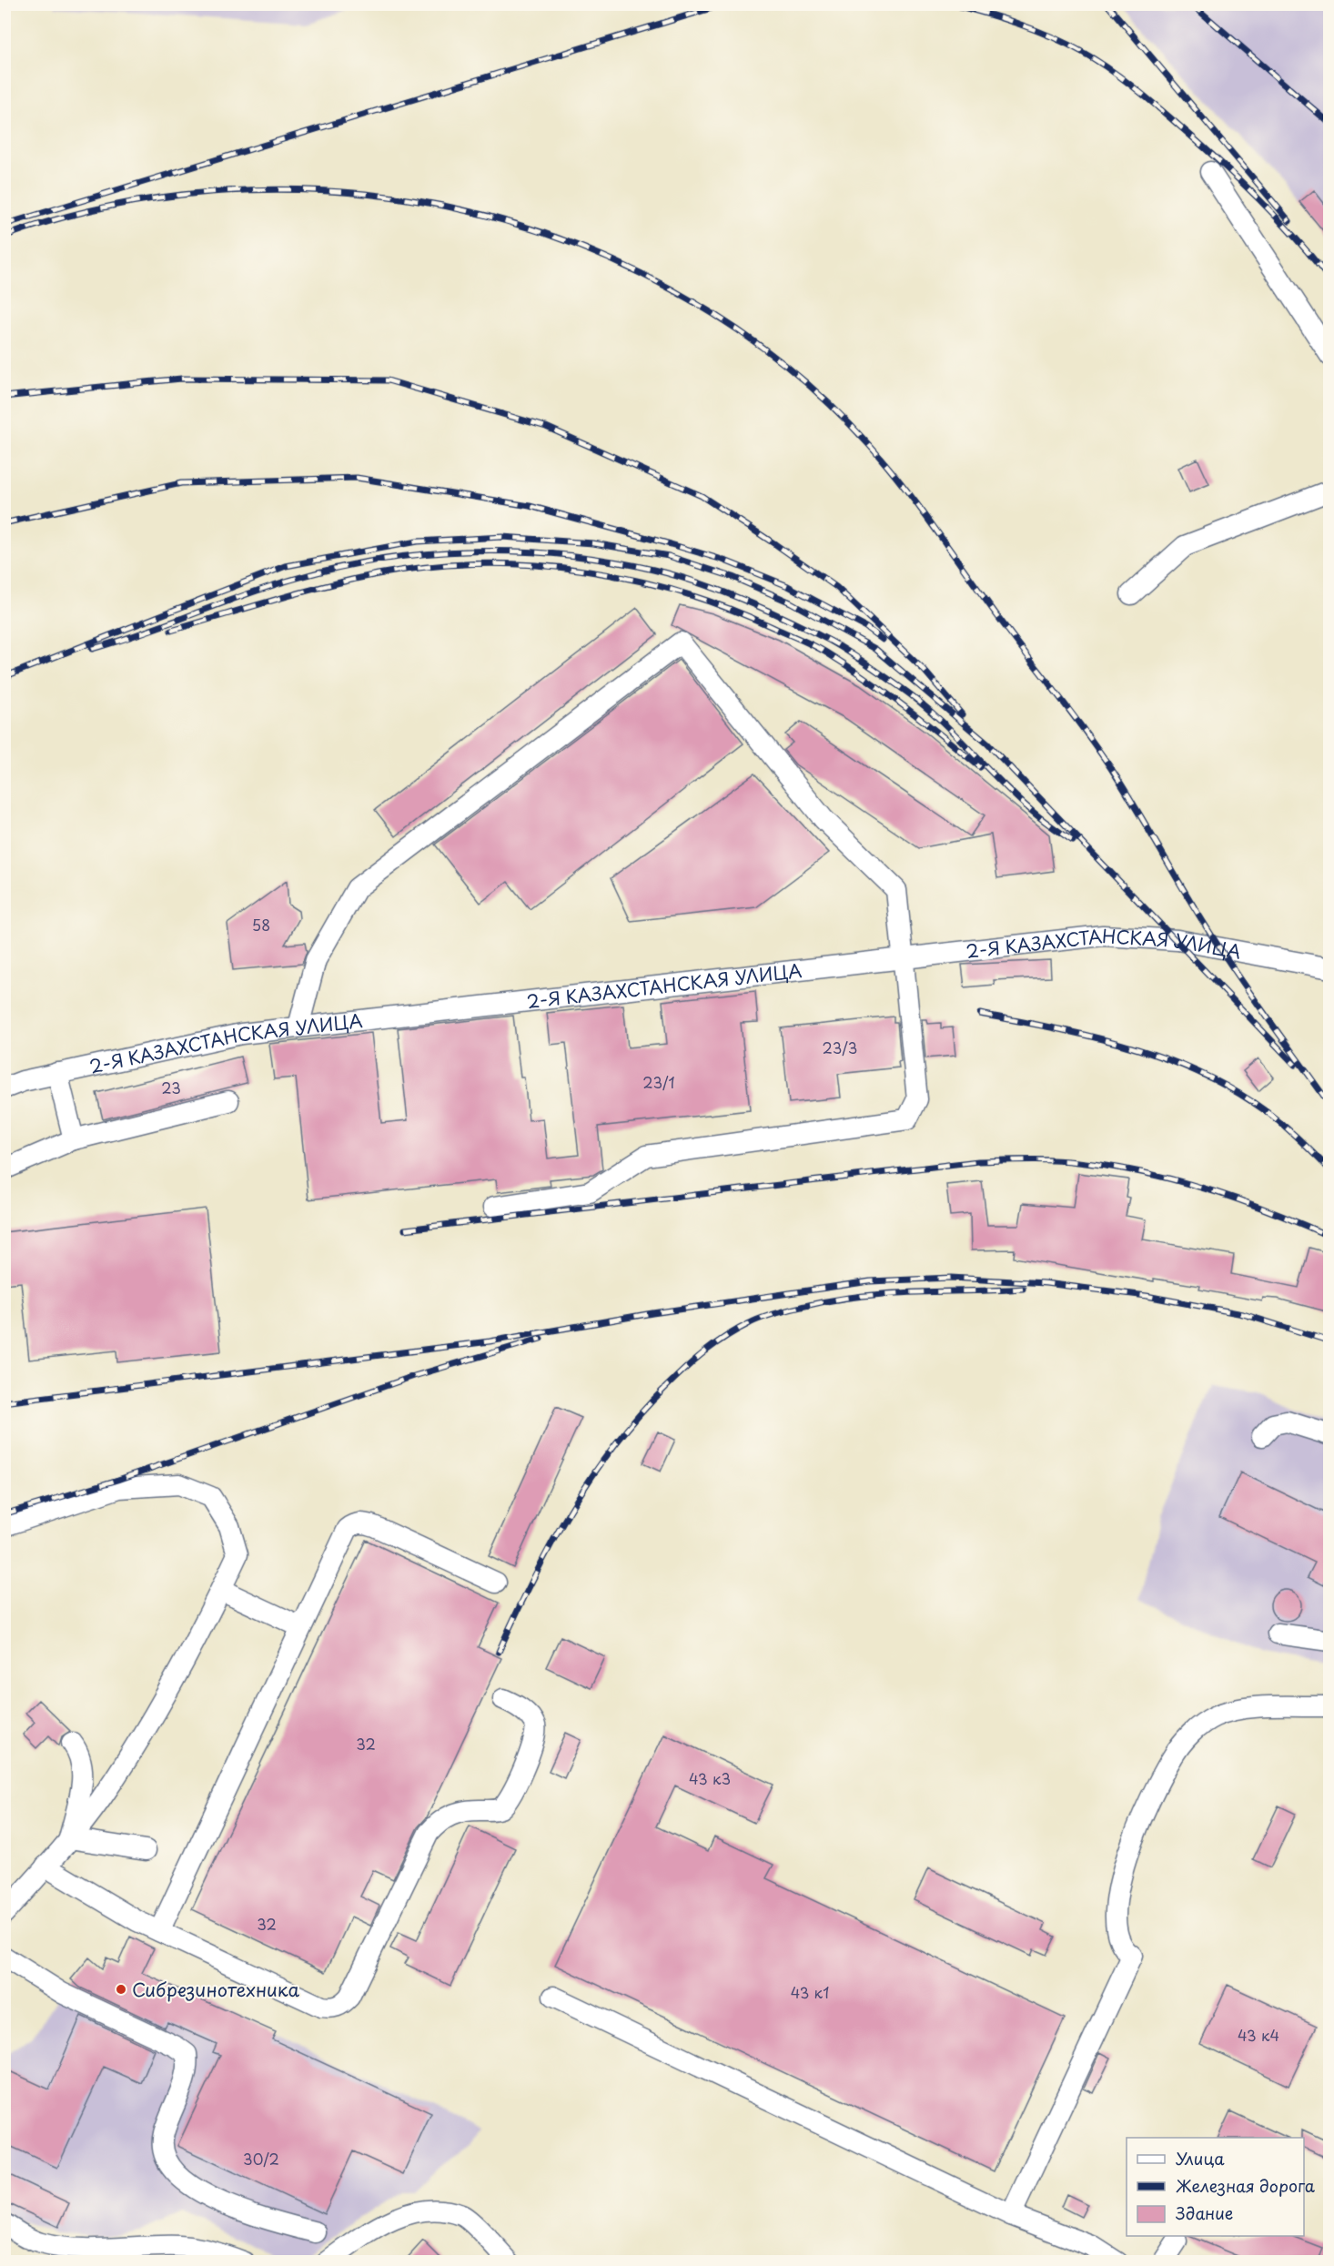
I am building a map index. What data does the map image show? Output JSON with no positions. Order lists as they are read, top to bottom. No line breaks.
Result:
{"streets":{"street":["2-Я КАЗАХСТАНСКАЯ УЛИЦА"]},"places":["Сибрезинотехника"],"house_numbers":["58","23/3","23/1","23","32","43 к3","32","43 к1","43 к4","30/2"],"legend":["Улица","Железная дорога","Здание"]}
